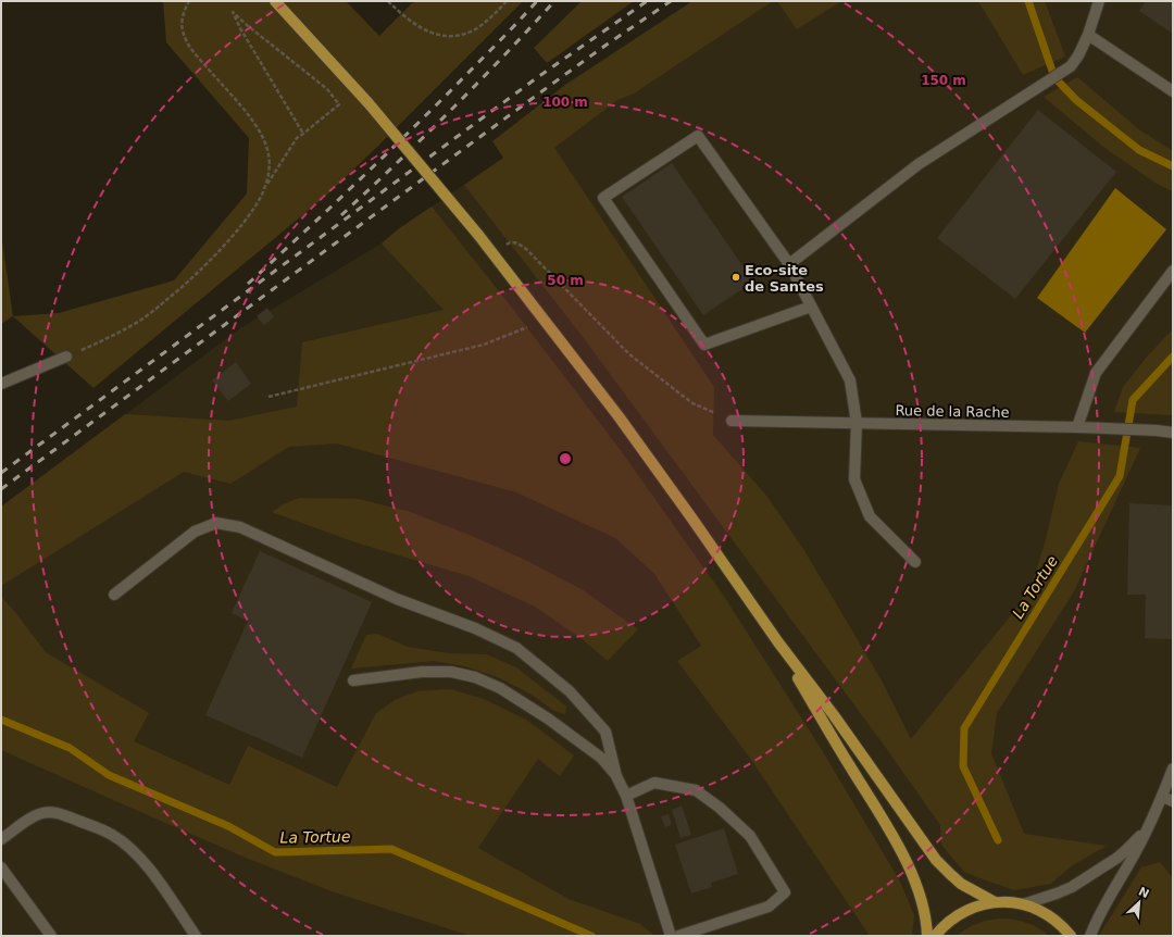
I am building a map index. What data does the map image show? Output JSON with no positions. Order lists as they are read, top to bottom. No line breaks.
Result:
{"streets":{"street":["Rue de la Rache"]},"water":["La Tortue"],"places":["Eco-site de Santes"],"north":"top right","rings":["150 m","100 m","50 m"]}
